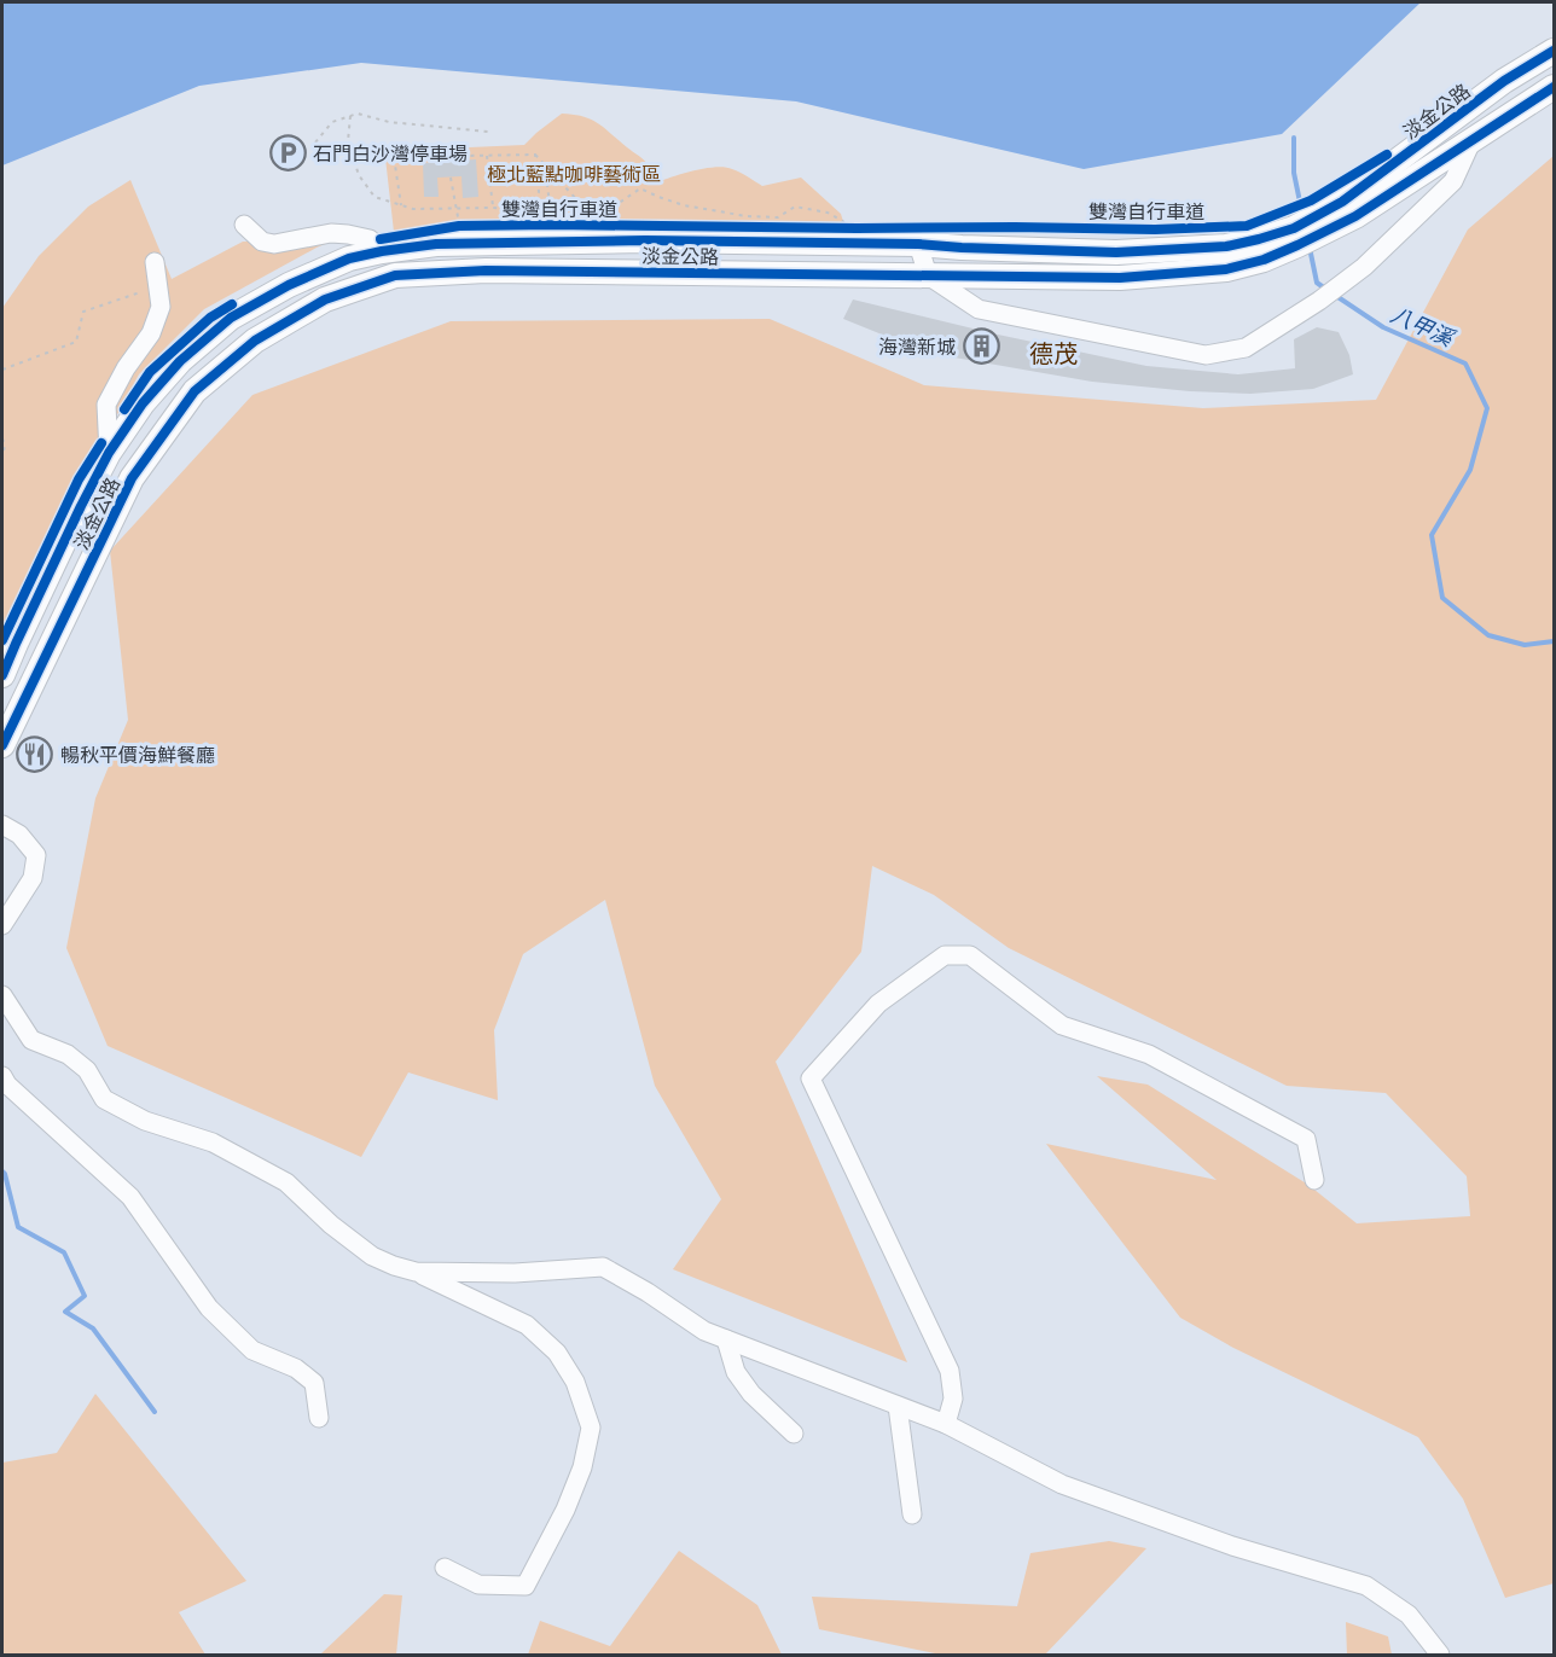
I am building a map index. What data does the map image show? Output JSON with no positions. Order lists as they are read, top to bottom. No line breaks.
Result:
{"streets":{"main road":["淡金公路"],"cycle path":["雙灣自行車道"]},"districts":["德茂"],"water":["八甲溪"],"parks":["極北藍點咖啡藝術區"],"places":{"parking":["石門白沙灣停車場"],"building":["海灣新城"],"restaurant":["暢秋平價海鮮餐廳"]}}
